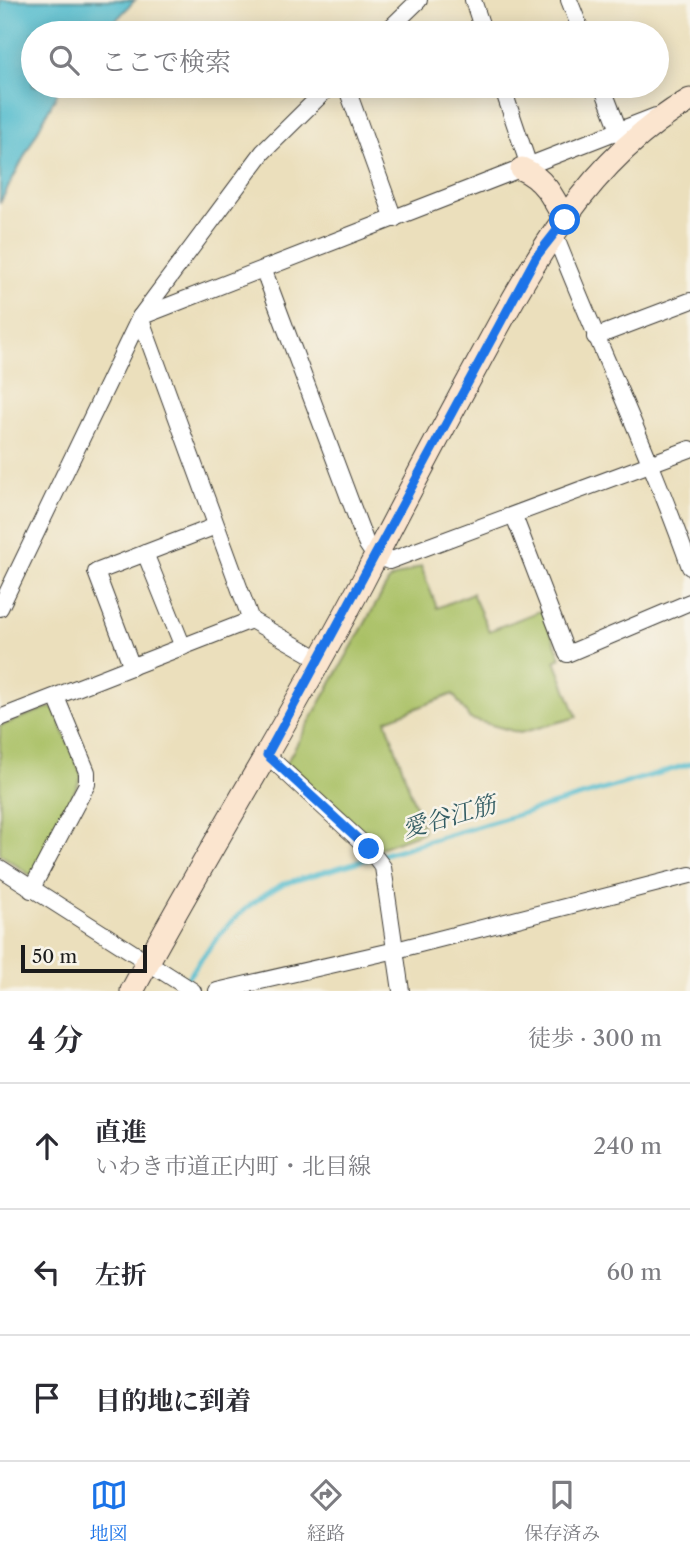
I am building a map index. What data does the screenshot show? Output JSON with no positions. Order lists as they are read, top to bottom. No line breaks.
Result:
{"water":["愛谷江筋"],"scale_bar":"50 m","page":{"search":"ここで検索","scale":"50 m","heading":["4 分","徒歩 · 300 m"],"list":[["直進","いわき市道正内町・北目線","240 m"],["左折","60 m"],"目的地に到着"],"nav":["地図","経路","保存済み"]}}
